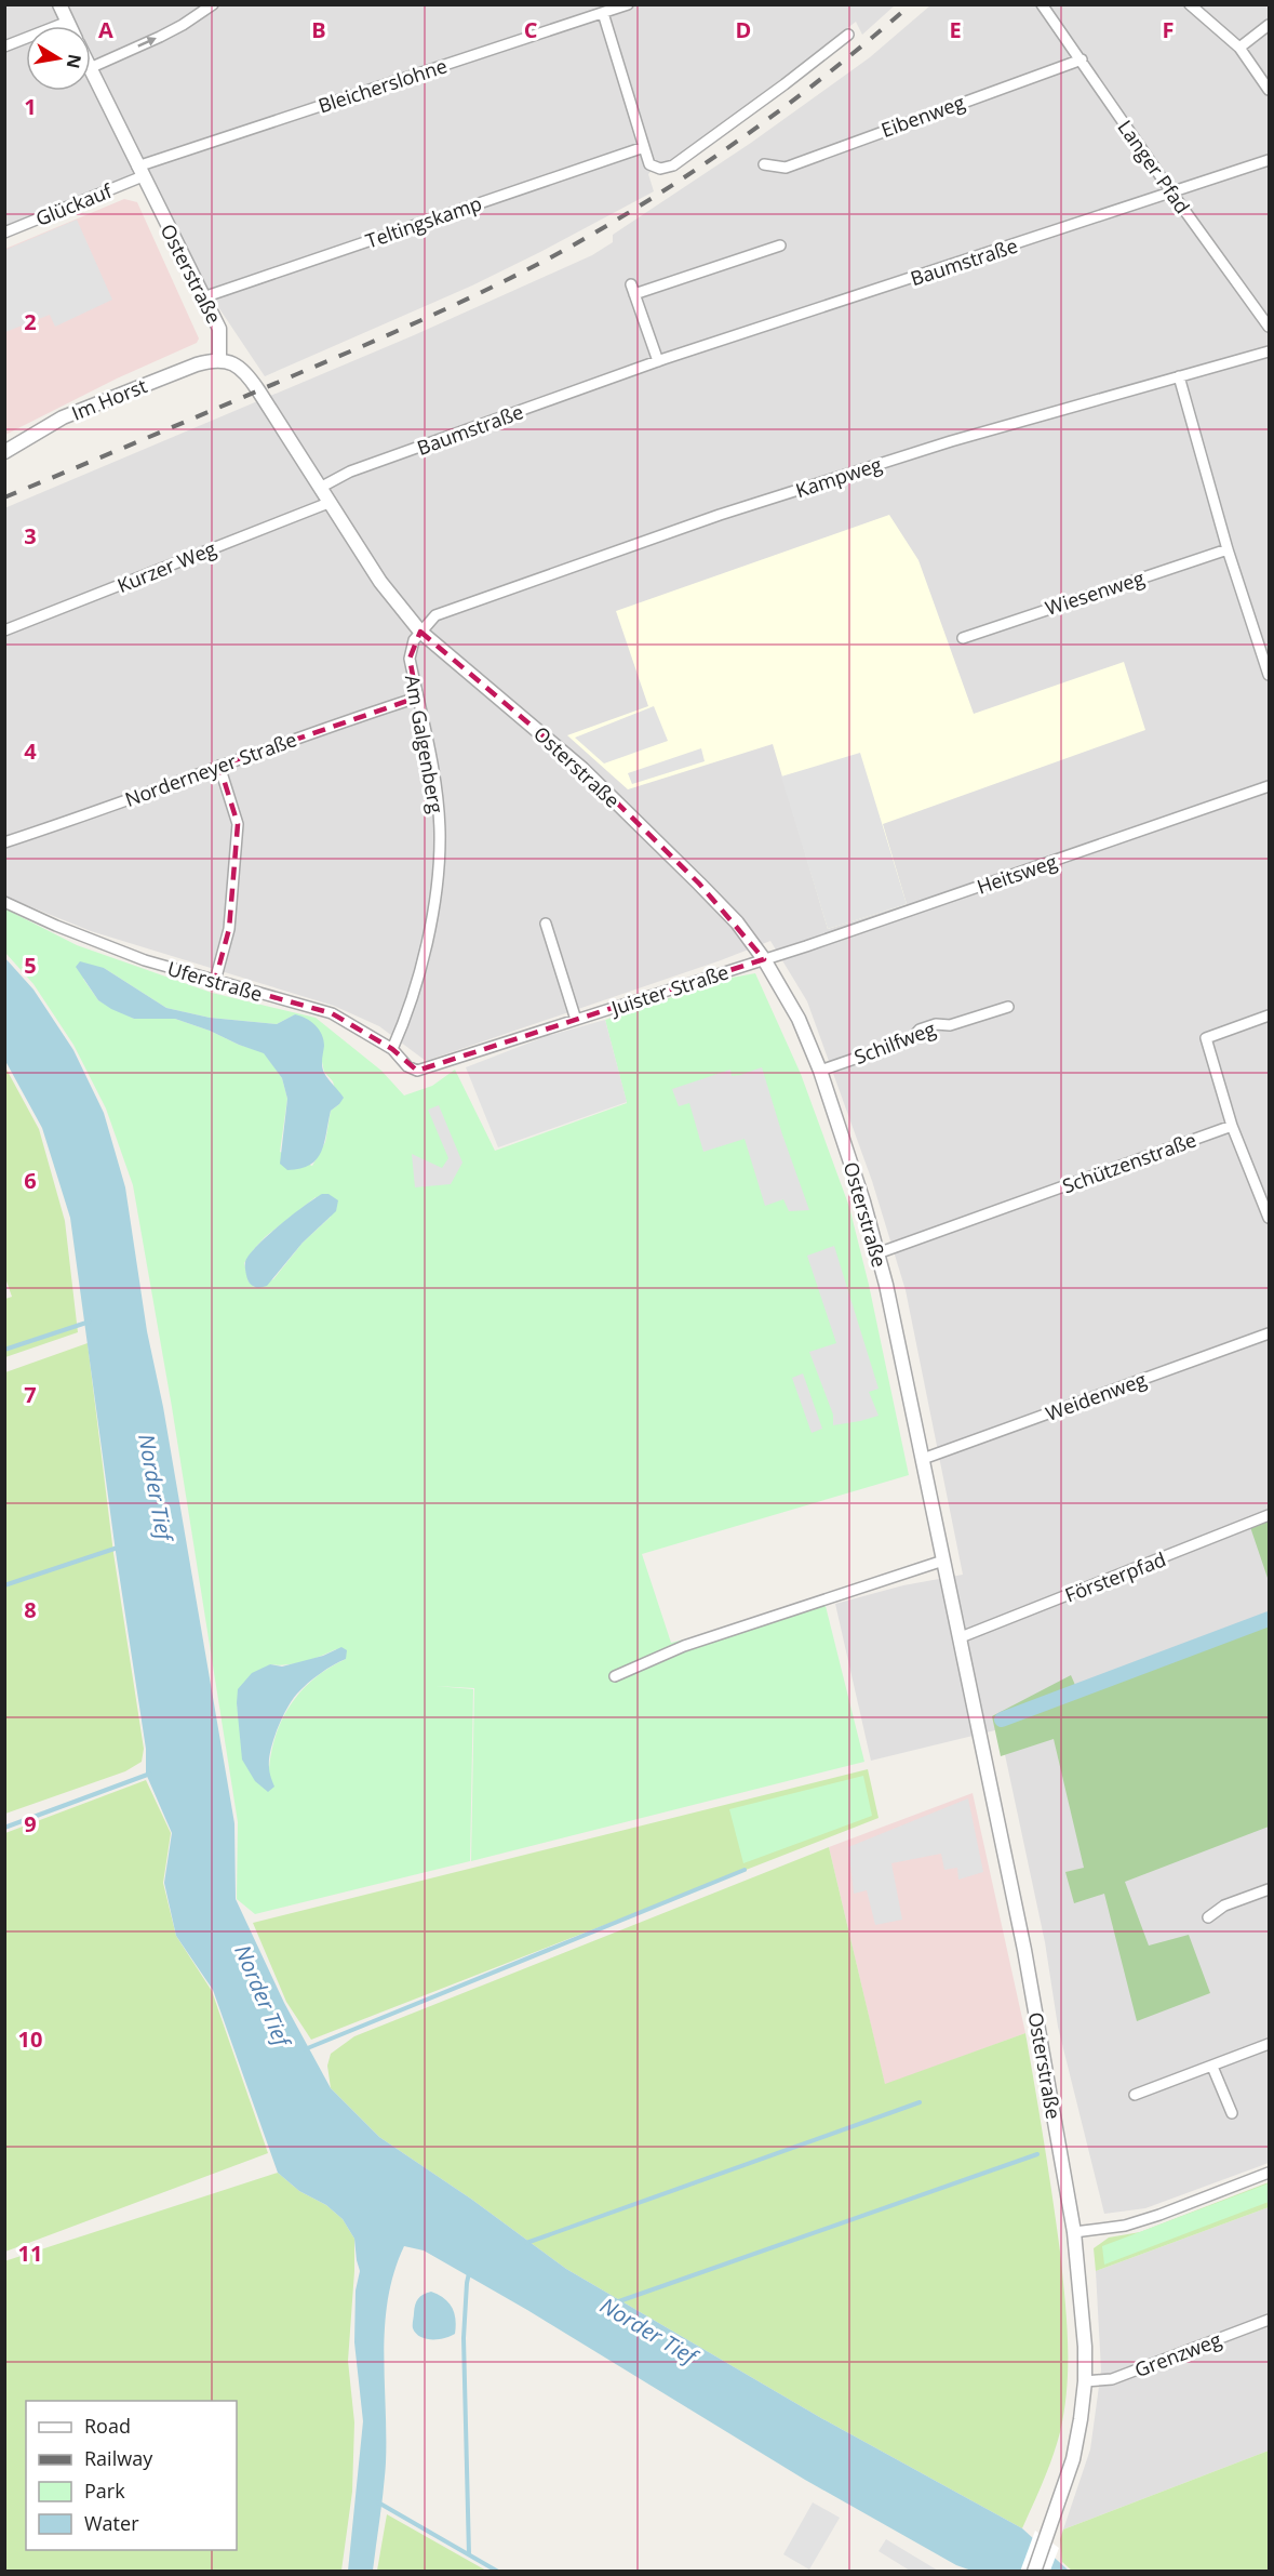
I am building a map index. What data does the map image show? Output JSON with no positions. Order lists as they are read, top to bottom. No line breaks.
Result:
{"streets":{"street":["Bleicherslohne","Eibenweg","Langer Pfad","Glückauf","Teltingskamp","Baumstraße","Osterstraße","Im Horst","Kampweg","Kurzer Weg","Wiesenweg","Am Galgenberg","Norderneyer Straße","Heitsweg","Uferstraße","Juister Straße","Schilfweg","Schützenstraße","Weidenweg","Försterpfad","Grenzweg"]},"crossings":[["Bleicherslohne","Glückauf"],["Bleicherslohne","Osterstraße"],["Eibenweg","Langer Pfad"],["Langer Pfad","Baumstraße"],["Glückauf","Osterstraße"],["Teltingskamp","Osterstraße"],["Baumstraße","Osterstraße"],["Osterstraße","Im Horst"],["Osterstraße","Kampweg"],["Osterstraße","Kurzer Weg"],["Osterstraße","Am Galgenberg"],["Osterstraße","Heitsweg"],["Osterstraße","Juister Straße"],["Osterstraße","Schilfweg"],["Osterstraße","Schützenstraße"],["Osterstraße","Weidenweg"],["Osterstraße","Försterpfad"],["Osterstraße","Grenzweg"],["Kampweg","Am Galgenberg"],["Am Galgenberg","Norderneyer Straße"],["Am Galgenberg","Uferstraße"],["Heitsweg","Juister Straße"],["Uferstraße","Juister Straße"]],"water":["Norder Tief"],"legend":["Road","Railway","Park","Water"],"north":"right","grid":{"columns":["A","B","C","D","E","F"],"rows":["1","2","3","4","5","6","7","8","9","10","11"]}}
